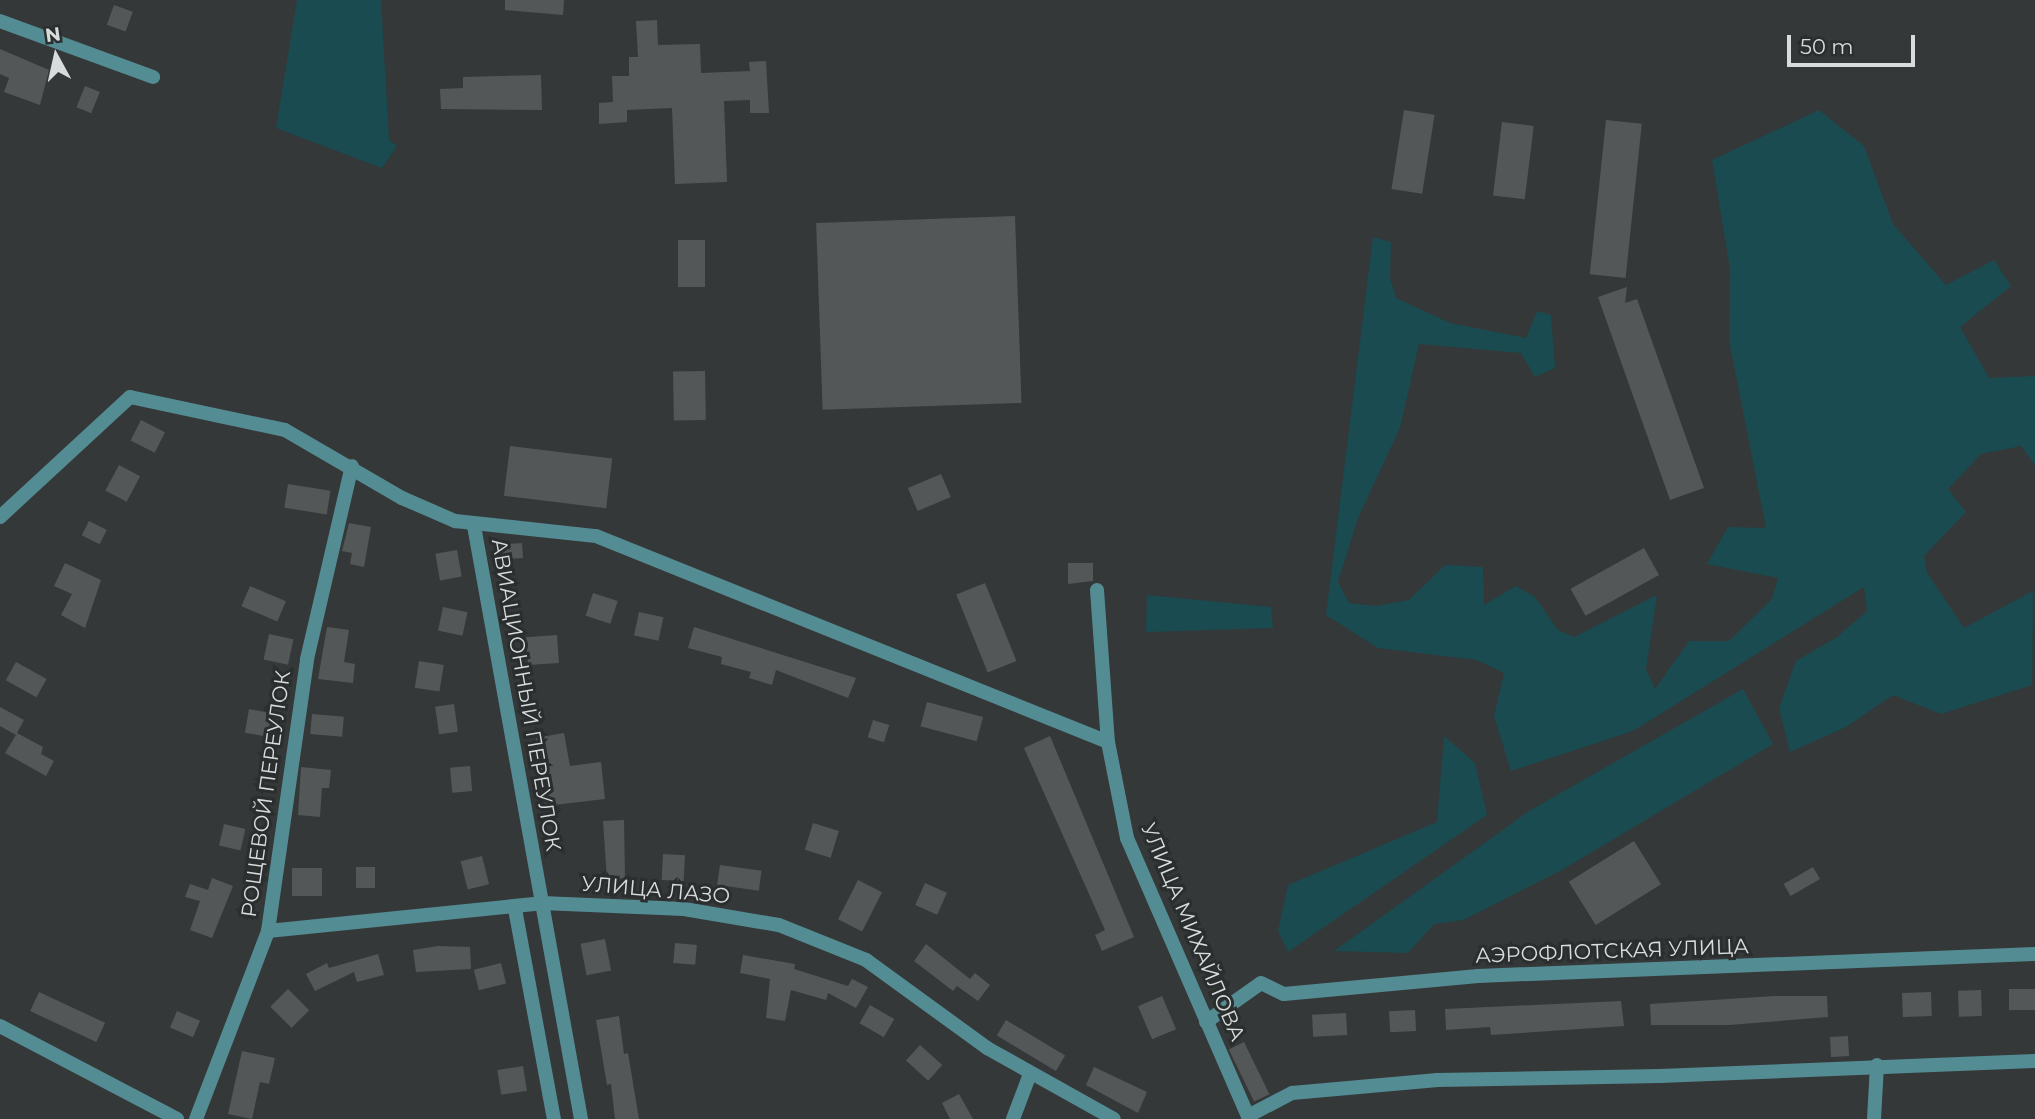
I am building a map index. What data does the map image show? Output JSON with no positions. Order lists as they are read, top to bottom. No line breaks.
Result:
{"streets":{"street":["АВИАЦИОННЫЙ ПЕРЕУЛОК","РОЩЕВОЙ ПЕРЕУЛОК","УЛИЦА ЛАЗО","УЛИЦА МИХАЙЛОВА","АЭРОФЛОТСКАЯ УЛИЦА"]},"crossings":[["АВИАЦИОННЫЙ ПЕРЕУЛОК","УЛИЦА ЛАЗО"],["РОЩЕВОЙ ПЕРЕУЛОК","УЛИЦА ЛАЗО"],["УЛИЦА МИХАЙЛОВА","АЭРОФЛОТСКАЯ УЛИЦА"]],"scale_bar":"50 m","north":"top"}
